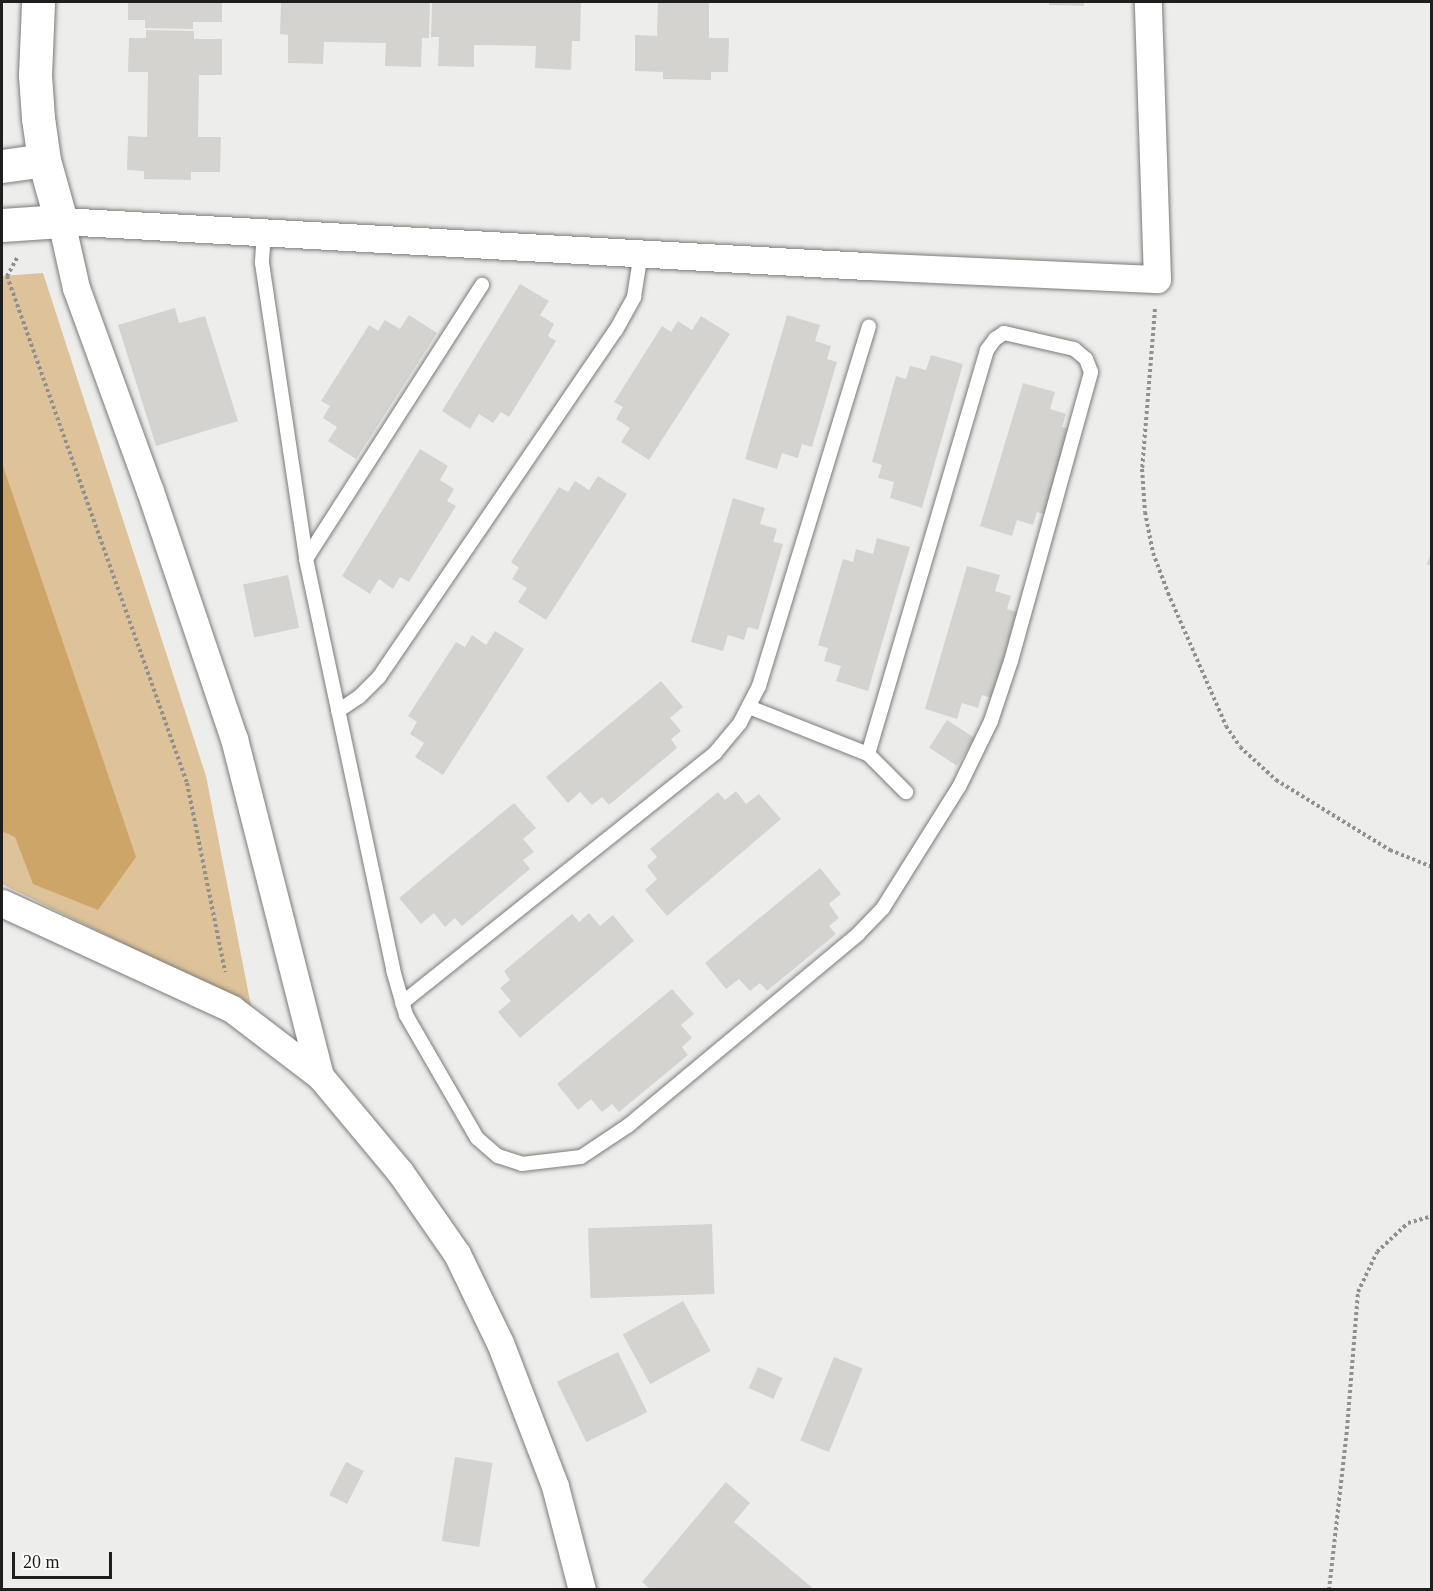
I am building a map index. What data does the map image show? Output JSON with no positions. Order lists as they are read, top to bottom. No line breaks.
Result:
{"scale_bar":"20 m"}
